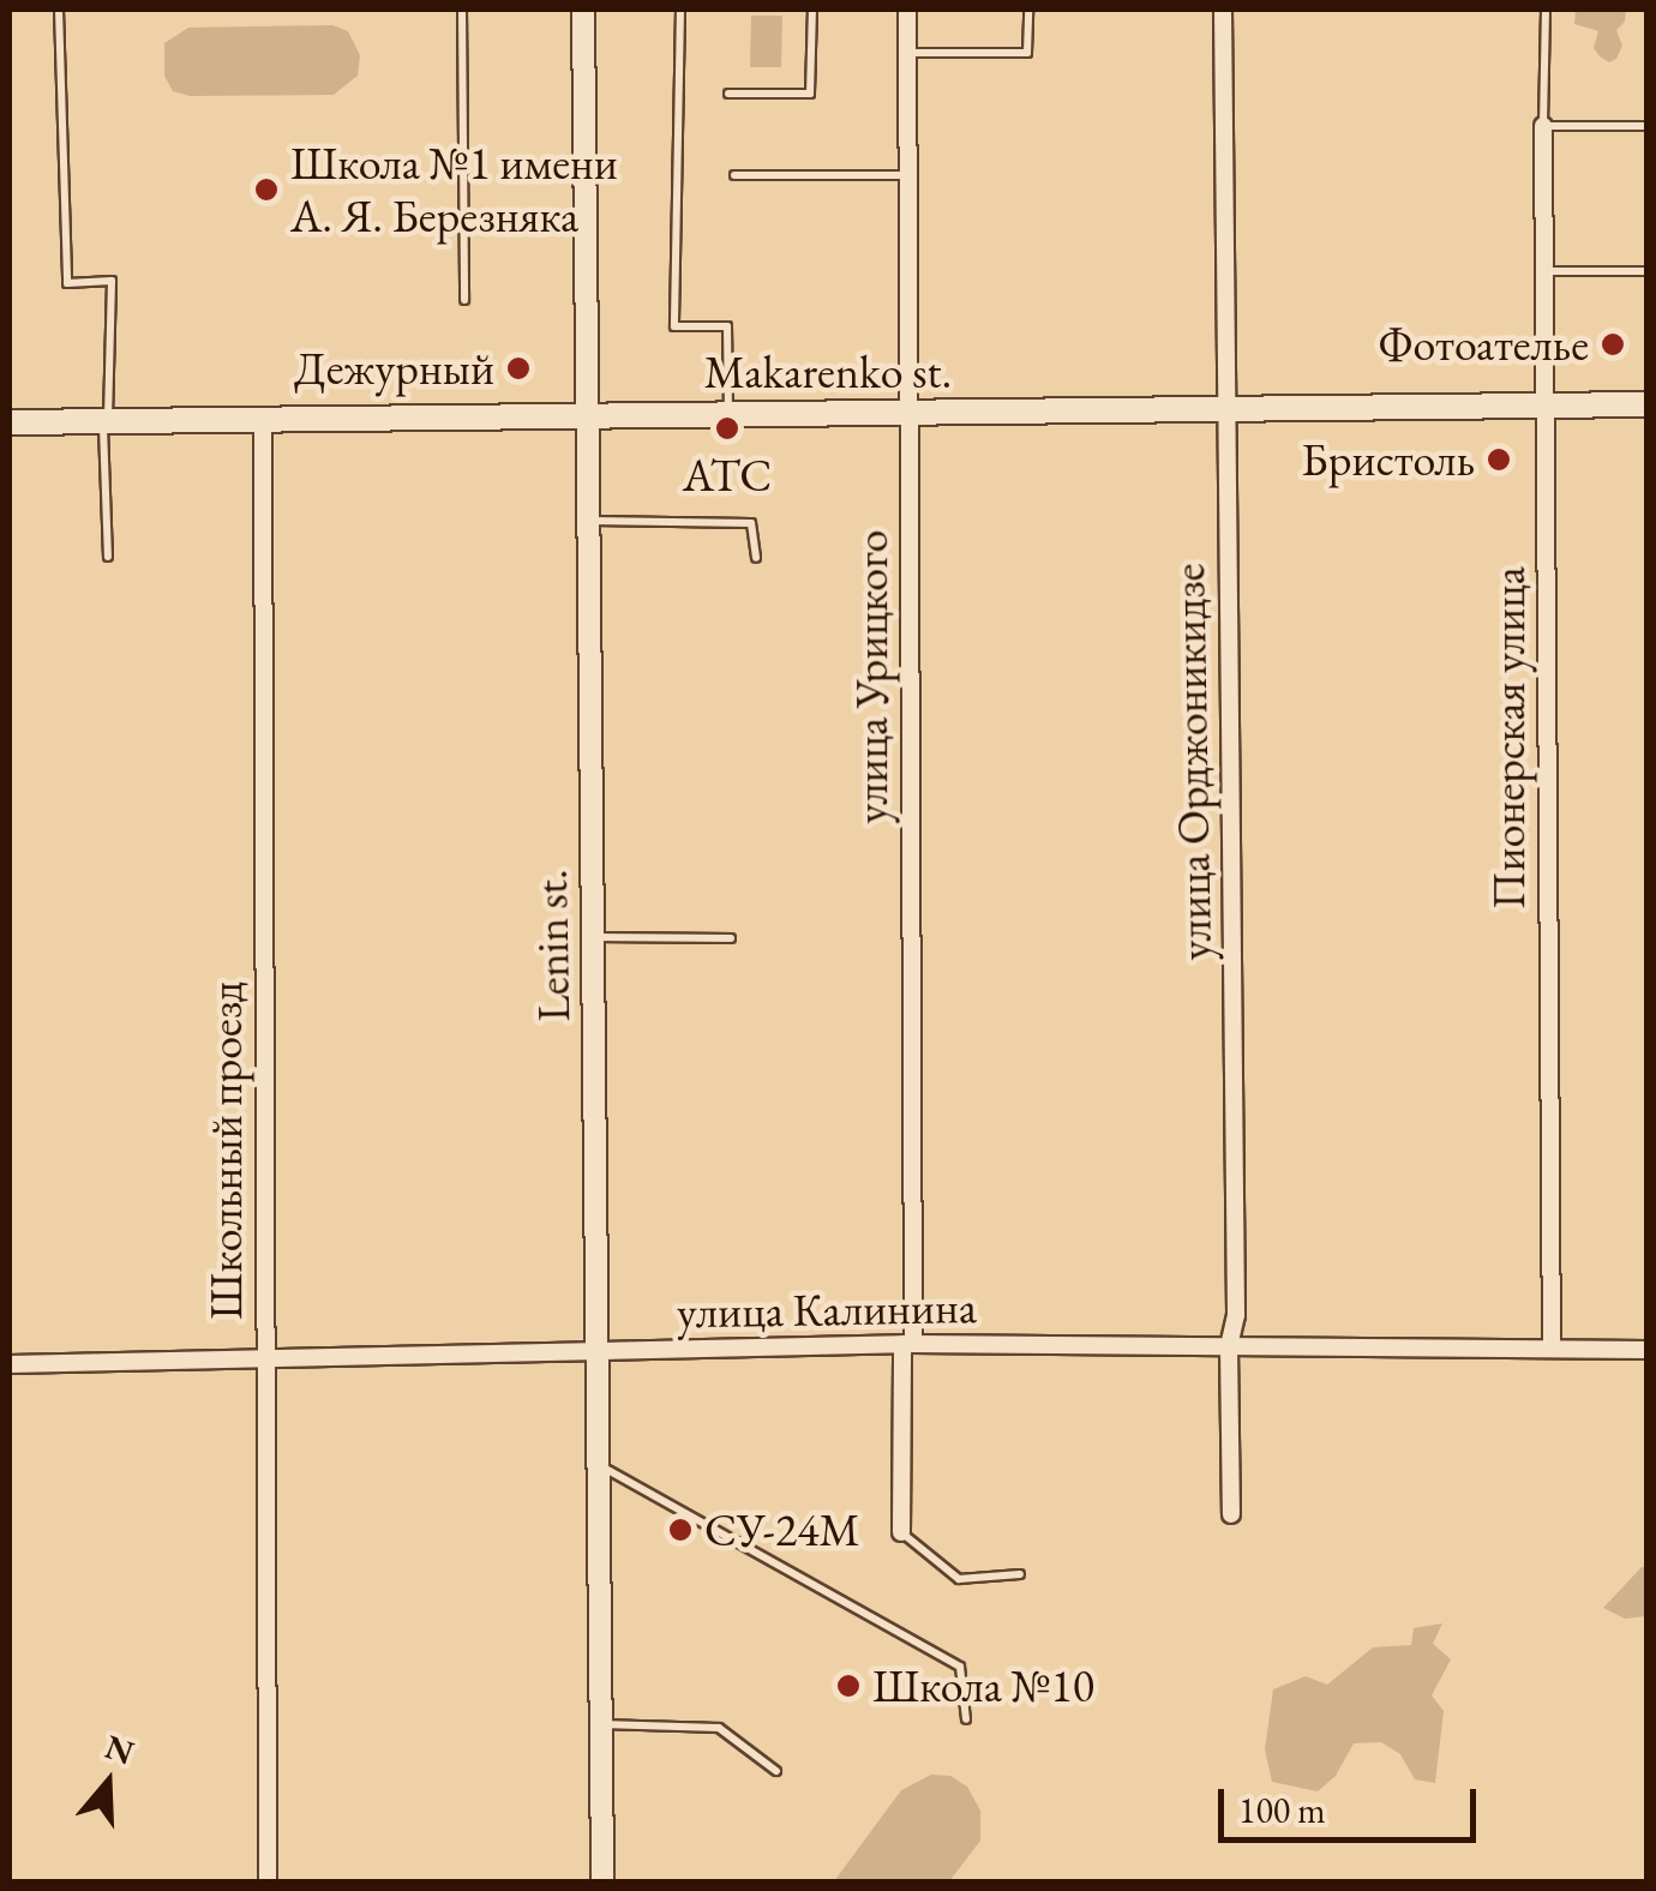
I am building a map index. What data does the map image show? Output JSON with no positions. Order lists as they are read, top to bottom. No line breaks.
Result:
{"streets":{"main road":["Makarenko st."],"street":["улица Урицкого","Пионерская улица","улица Орджоникидзе","Lenin st.","Школьный проезд","улица Калинина"]},"crossings":[["Makarenko st.","улица Урицкого"],["Makarenko st.","Пионерская улица"],["Makarenko st.","улица Орджоникидзе"],["Makarenko st.","Lenin st."],["Makarenko st.","Школьный проезд"],["улица Урицкого","улица Калинина"],["Пионерская улица","улица Калинина"],["улица Орджоникидзе","улица Калинина"],["Lenin st.","улица Калинина"],["Школьный проезд","улица Калинина"]],"places":["Школа №1 имени А. Я. Березняка","Фотоателье","Дежурный","АТС","Бристоль","СУ-24М","Школа №10"],"scale_bar":"100 m","north":"top"}
